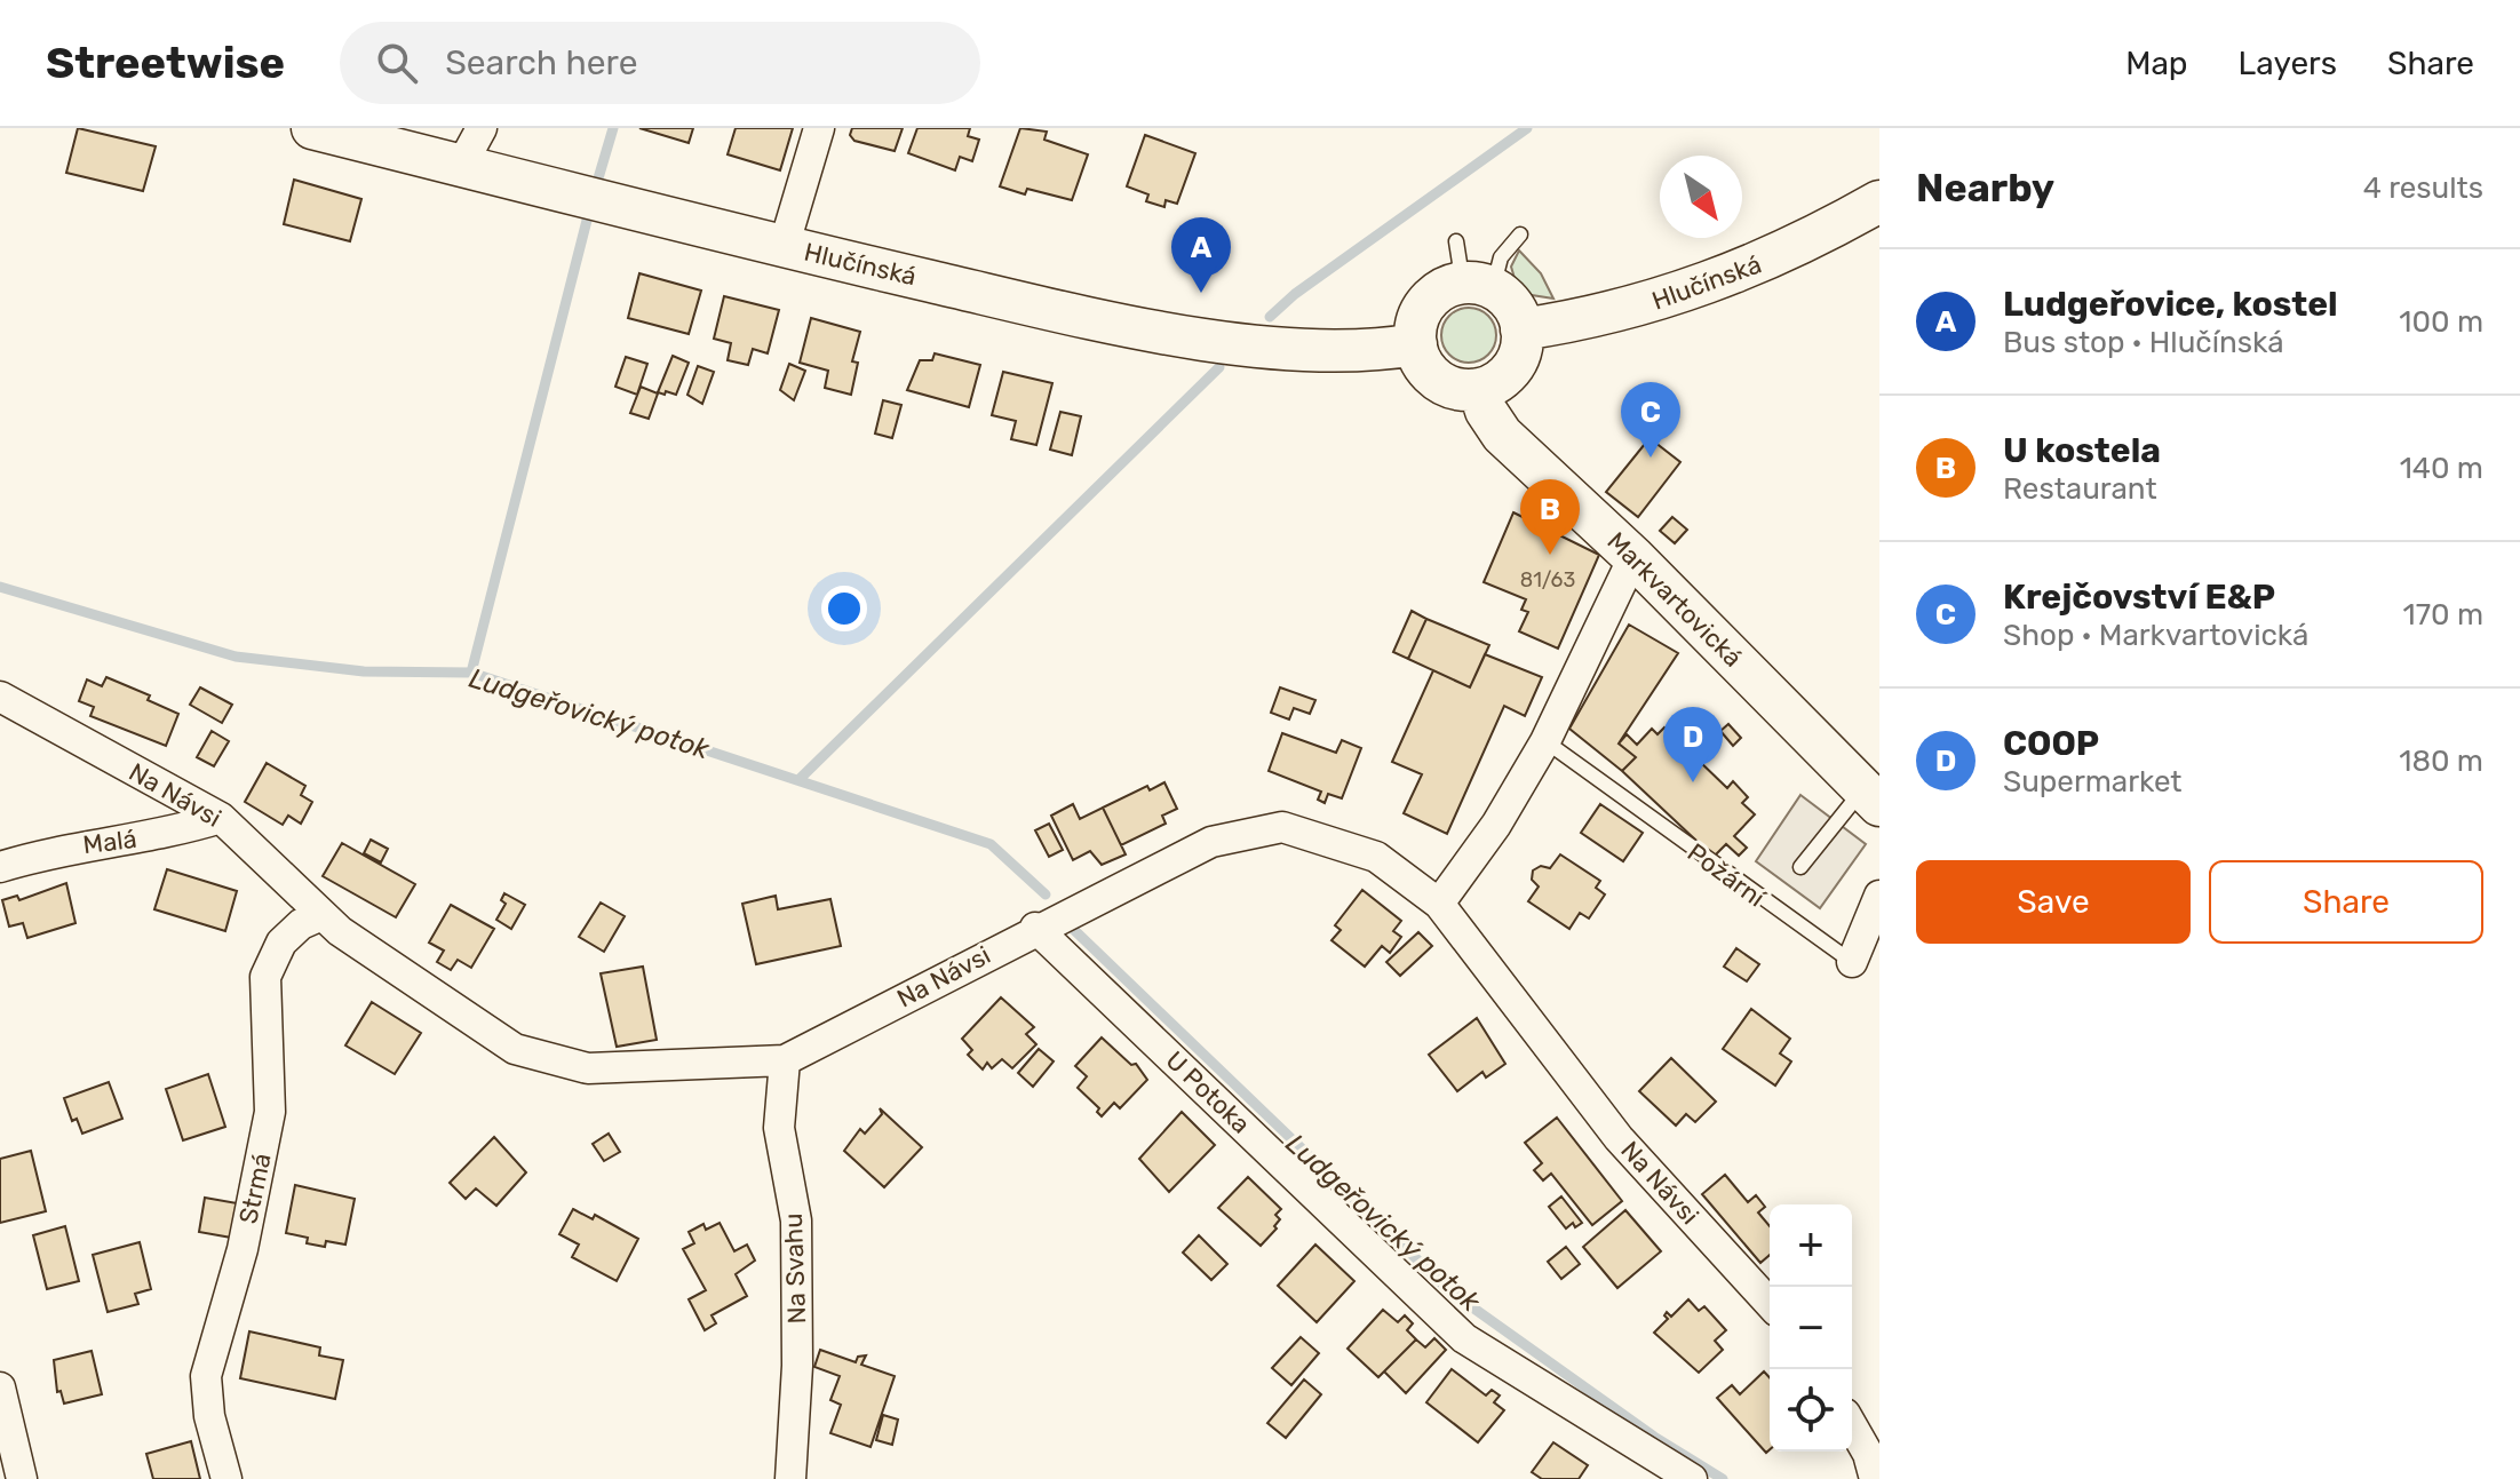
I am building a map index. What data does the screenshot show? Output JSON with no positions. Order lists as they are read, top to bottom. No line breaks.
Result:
{"streets":{"street":["Hlučínská","Markvartovická","Na Návsi","Malá","Požární","U Potoka","Strmá","Na Svahu"]},"crossings":[["Hlučínská","Markvartovická"],["Na Návsi","Malá"],["Na Návsi","U Potoka"],["Na Návsi","Strmá"],["Na Návsi","Na Svahu"]],"water":["Ludgeřovický potok"],"house_numbers":["81/63"],"north":"bottom right","page":{"header":"Streetwise","search":"Search here","nav":["Map","Layers","Share"],"heading":["Nearby","4 results"],"pins":["A","C","B","D"],"list":[{"mark":"A","name":"Ludgeřovice, kostel","note":"Bus stop · Hlučínská","value":"100 m"},{"mark":"B","name":"U kostela","note":"Restaurant","value":"140 m"},{"mark":"C","name":"Krejčovství E&P","note":"Shop · Markvartovická","value":"170 m"},{"mark":"D","name":"COOP","note":"Supermarket","value":"180 m"}],"buttons":["Save","Share"],"map_buttons":["+","−"]}}
